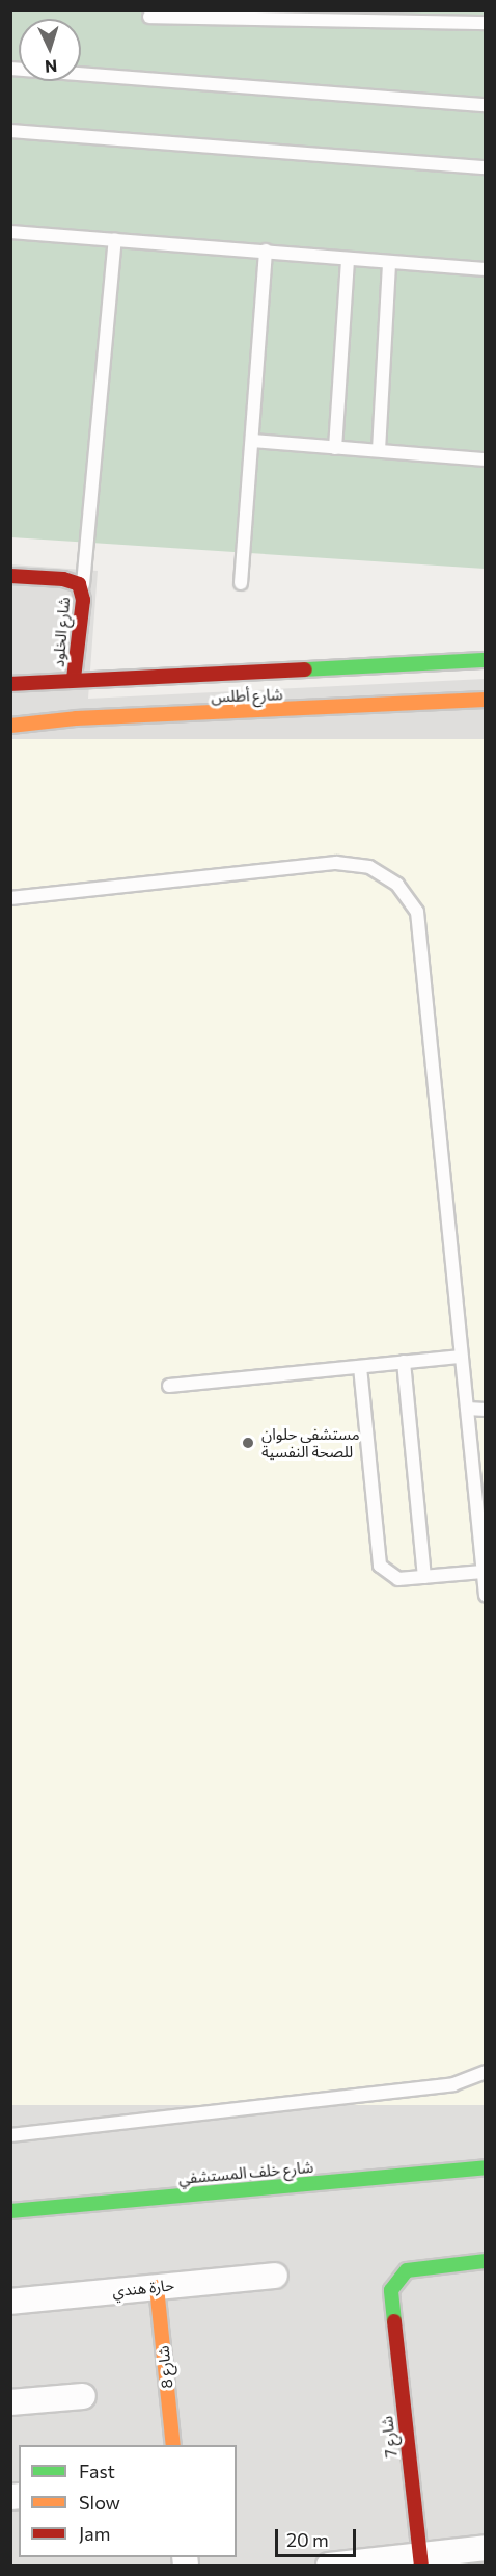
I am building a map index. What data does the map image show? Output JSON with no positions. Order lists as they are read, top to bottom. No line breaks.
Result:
{"streets":{"street":["شارع الخلود","شارع أطلس","شارع خلف المستشفي","حارة هندي","شارع 8","شارع 7"]},"crossings":[["شارع الخلود","شارع أطلس"],["حارة هندي","شارع 8"]],"places":["مستشفي حلوان للصحة النفسية"],"legend":["Fast","Slow","Jam"],"scale_bar":"20 m","north":"bottom"}
